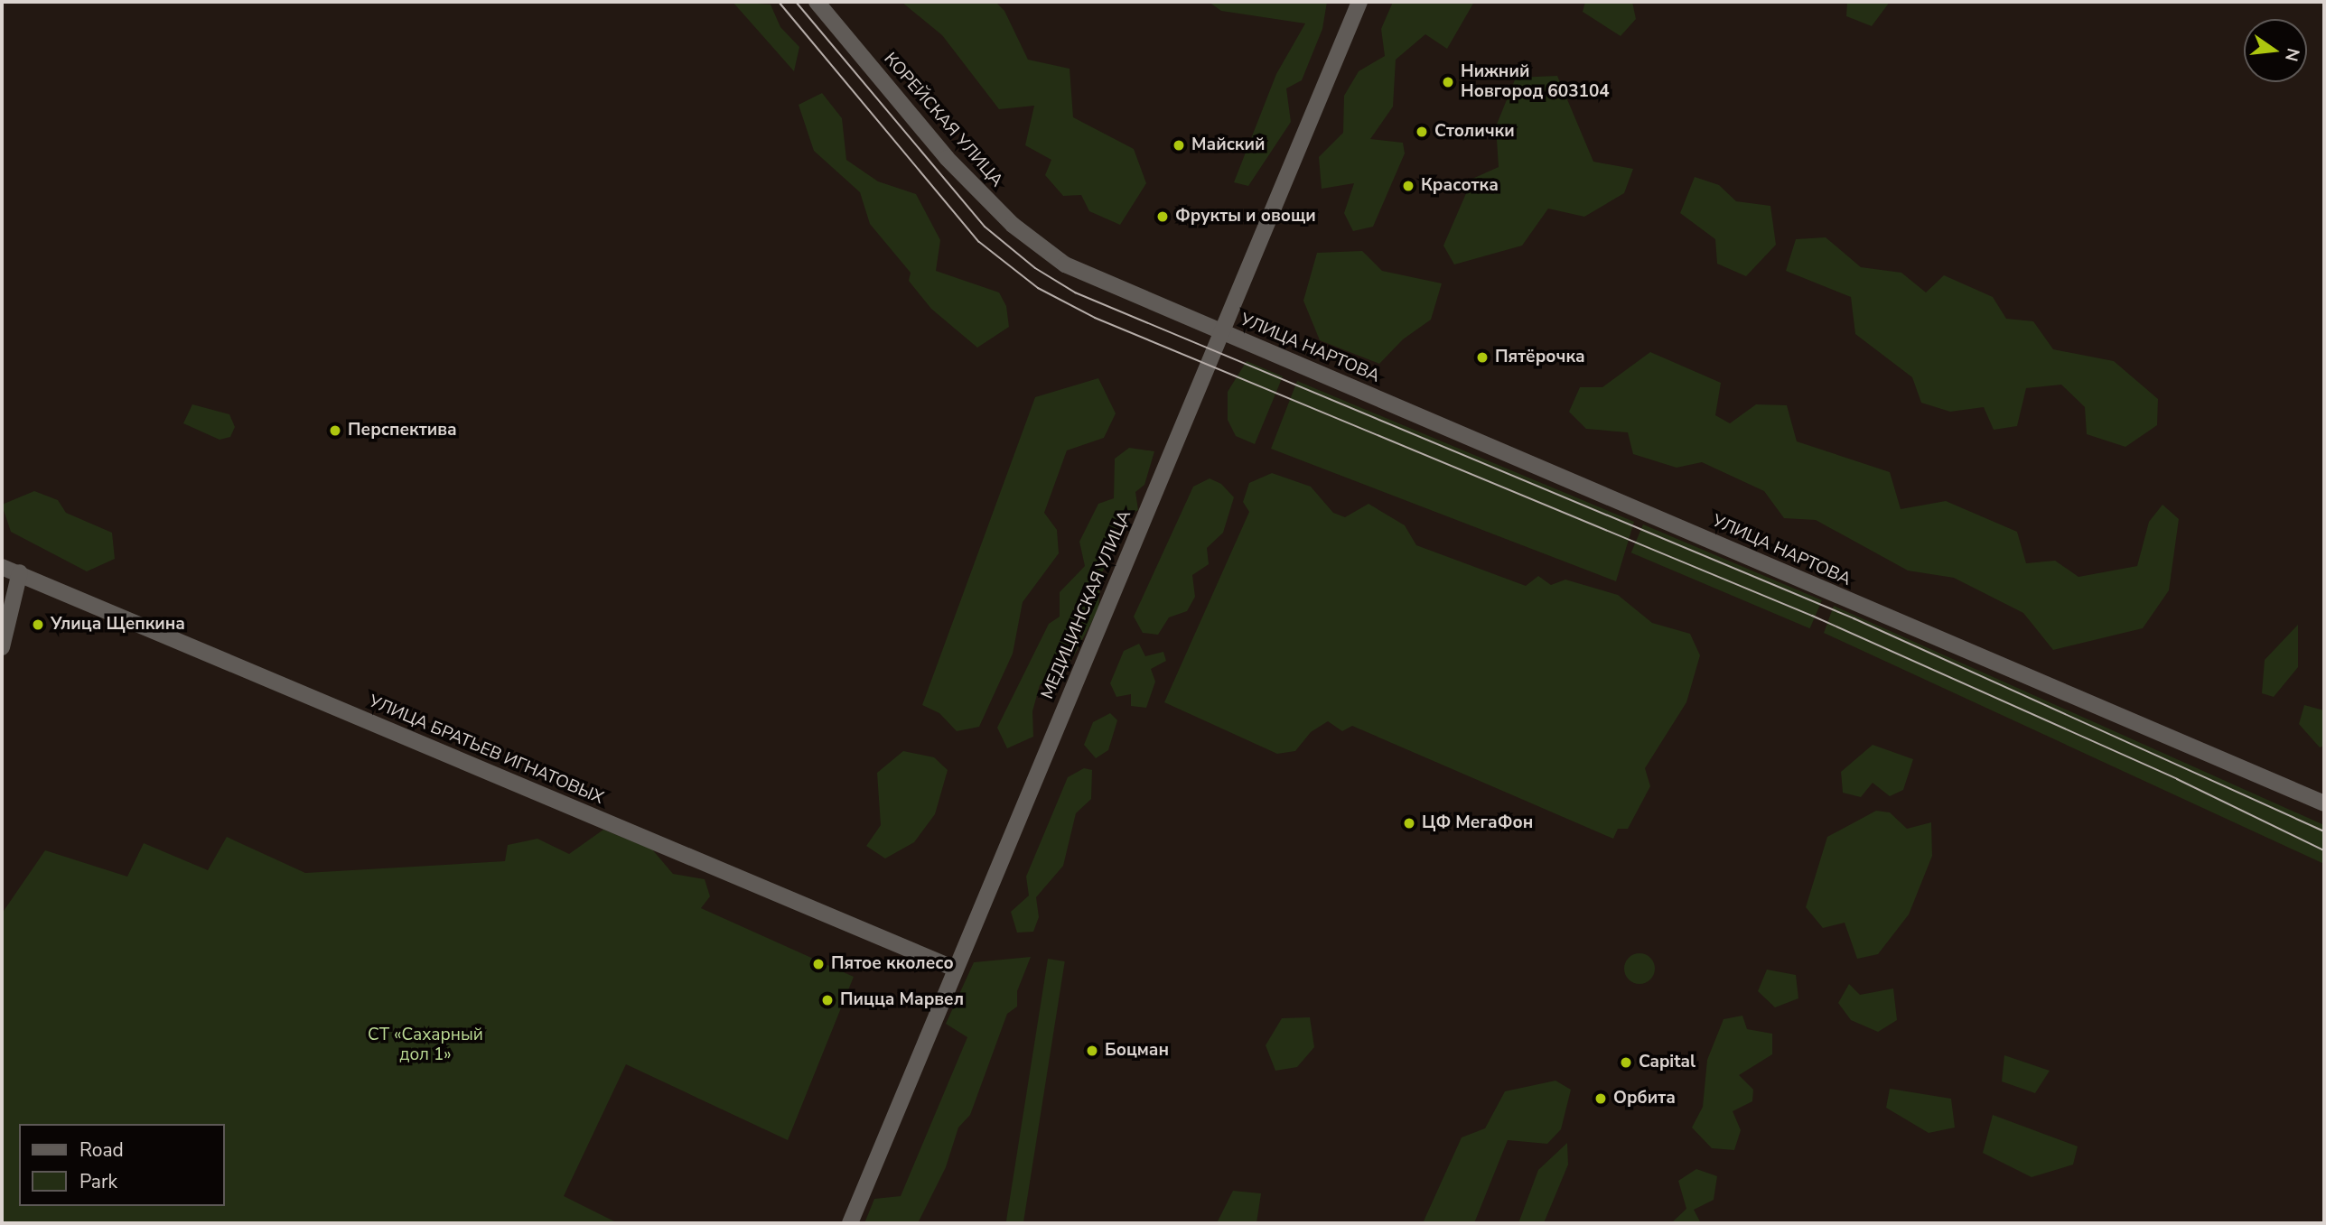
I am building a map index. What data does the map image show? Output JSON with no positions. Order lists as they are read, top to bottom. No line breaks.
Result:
{"streets":{"street":["КОРЕЙСКАЯ УЛИЦА","УЛИЦА НАРТОВА","МЕДИЦИНСКАЯ УЛИЦА","УЛИЦА БРАТЬЕВ ИГНАТОВЫХ"]},"crossings":[["КОРЕЙСКАЯ УЛИЦА","УЛИЦА НАРТОВА"],["КОРЕЙСКАЯ УЛИЦА","МЕДИЦИНСКАЯ УЛИЦА"],["УЛИЦА НАРТОВА","МЕДИЦИНСКАЯ УЛИЦА"],["МЕДИЦИНСКАЯ УЛИЦА","УЛИЦА БРАТЬЕВ ИГНАТОВЫХ"]],"parks":["СТ «Сахарный дол 1»"],"places":["Нижний Новгород 603104","Столички","Майский","Красотка","Фрукты и овощи","Пятёрочка","Перспектива","Улица Щепкина","ЦФ МегаФон","Пятое кколесо","Пицца Марвел","Боцман","Capital","Орбита"],"legend":["Road","Park"],"north":"right"}
